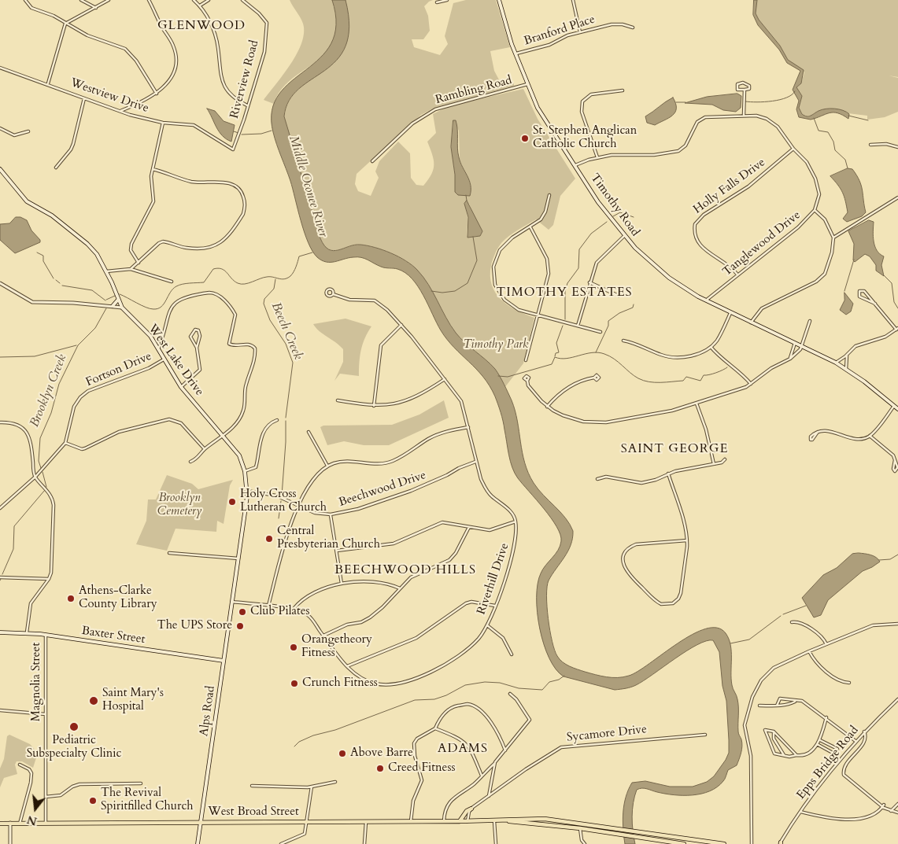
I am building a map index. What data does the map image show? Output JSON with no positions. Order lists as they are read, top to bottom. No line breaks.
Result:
{"streets":{"main road":["Timothy Road","West Lake Drive","Baxter Street","Alps Road","West Broad Street"],"street":["Branford Place","Riverview Road","Rambling Road","Westview Drive","Holly Falls Drive","Tanglewood Drive","Fortson Drive","Beechwood Drive","Riverhill Drive","Magnolia Street","Sycamore Drive","Epps Bridge Road"]},"crossings":[["Branford Place","Timothy Road"],["Riverview Road","Westview Drive"],["Rambling Road","Timothy Road"],["Holly Falls Drive","Tanglewood Drive"],["Timothy Road","Tanglewood Drive"],["West Lake Drive","Fortson Drive"],["West Lake Drive","Beechwood Drive"],["West Lake Drive","Riverhill Drive"],["West Lake Drive","Alps Road"],["Riverhill Drive","Alps Road"],["Baxter Street","Magnolia Street"],["Baxter Street","Alps Road"],["Magnolia Street","West Broad Street"],["Alps Road","West Broad Street"]],"districts":["GLENWOOD","TIMOTHY ESTATES","SAINT GEORGE","BEECHWOOD HILLS","ADAMS"],"water":["Middle Oconee River","Beech Creek","Brooklyn Creek"],"parks":["Timothy Park","Brooklyn Cemetery"],"places":["St. Stephen Anglican Catholic Church","Holy Cross Lutheran Church","Central Presbyterian Church","Athens-Clarke County Library","Club Pilates","The UPS Store","Orangetheory Fitness","Crunch Fitness","Saint Mary's Hospital","Pediatric Subspecialty Clinic","Above Barre","Creed Fitness","The Revival Spiritfilled Church"],"north":"bottom"}
